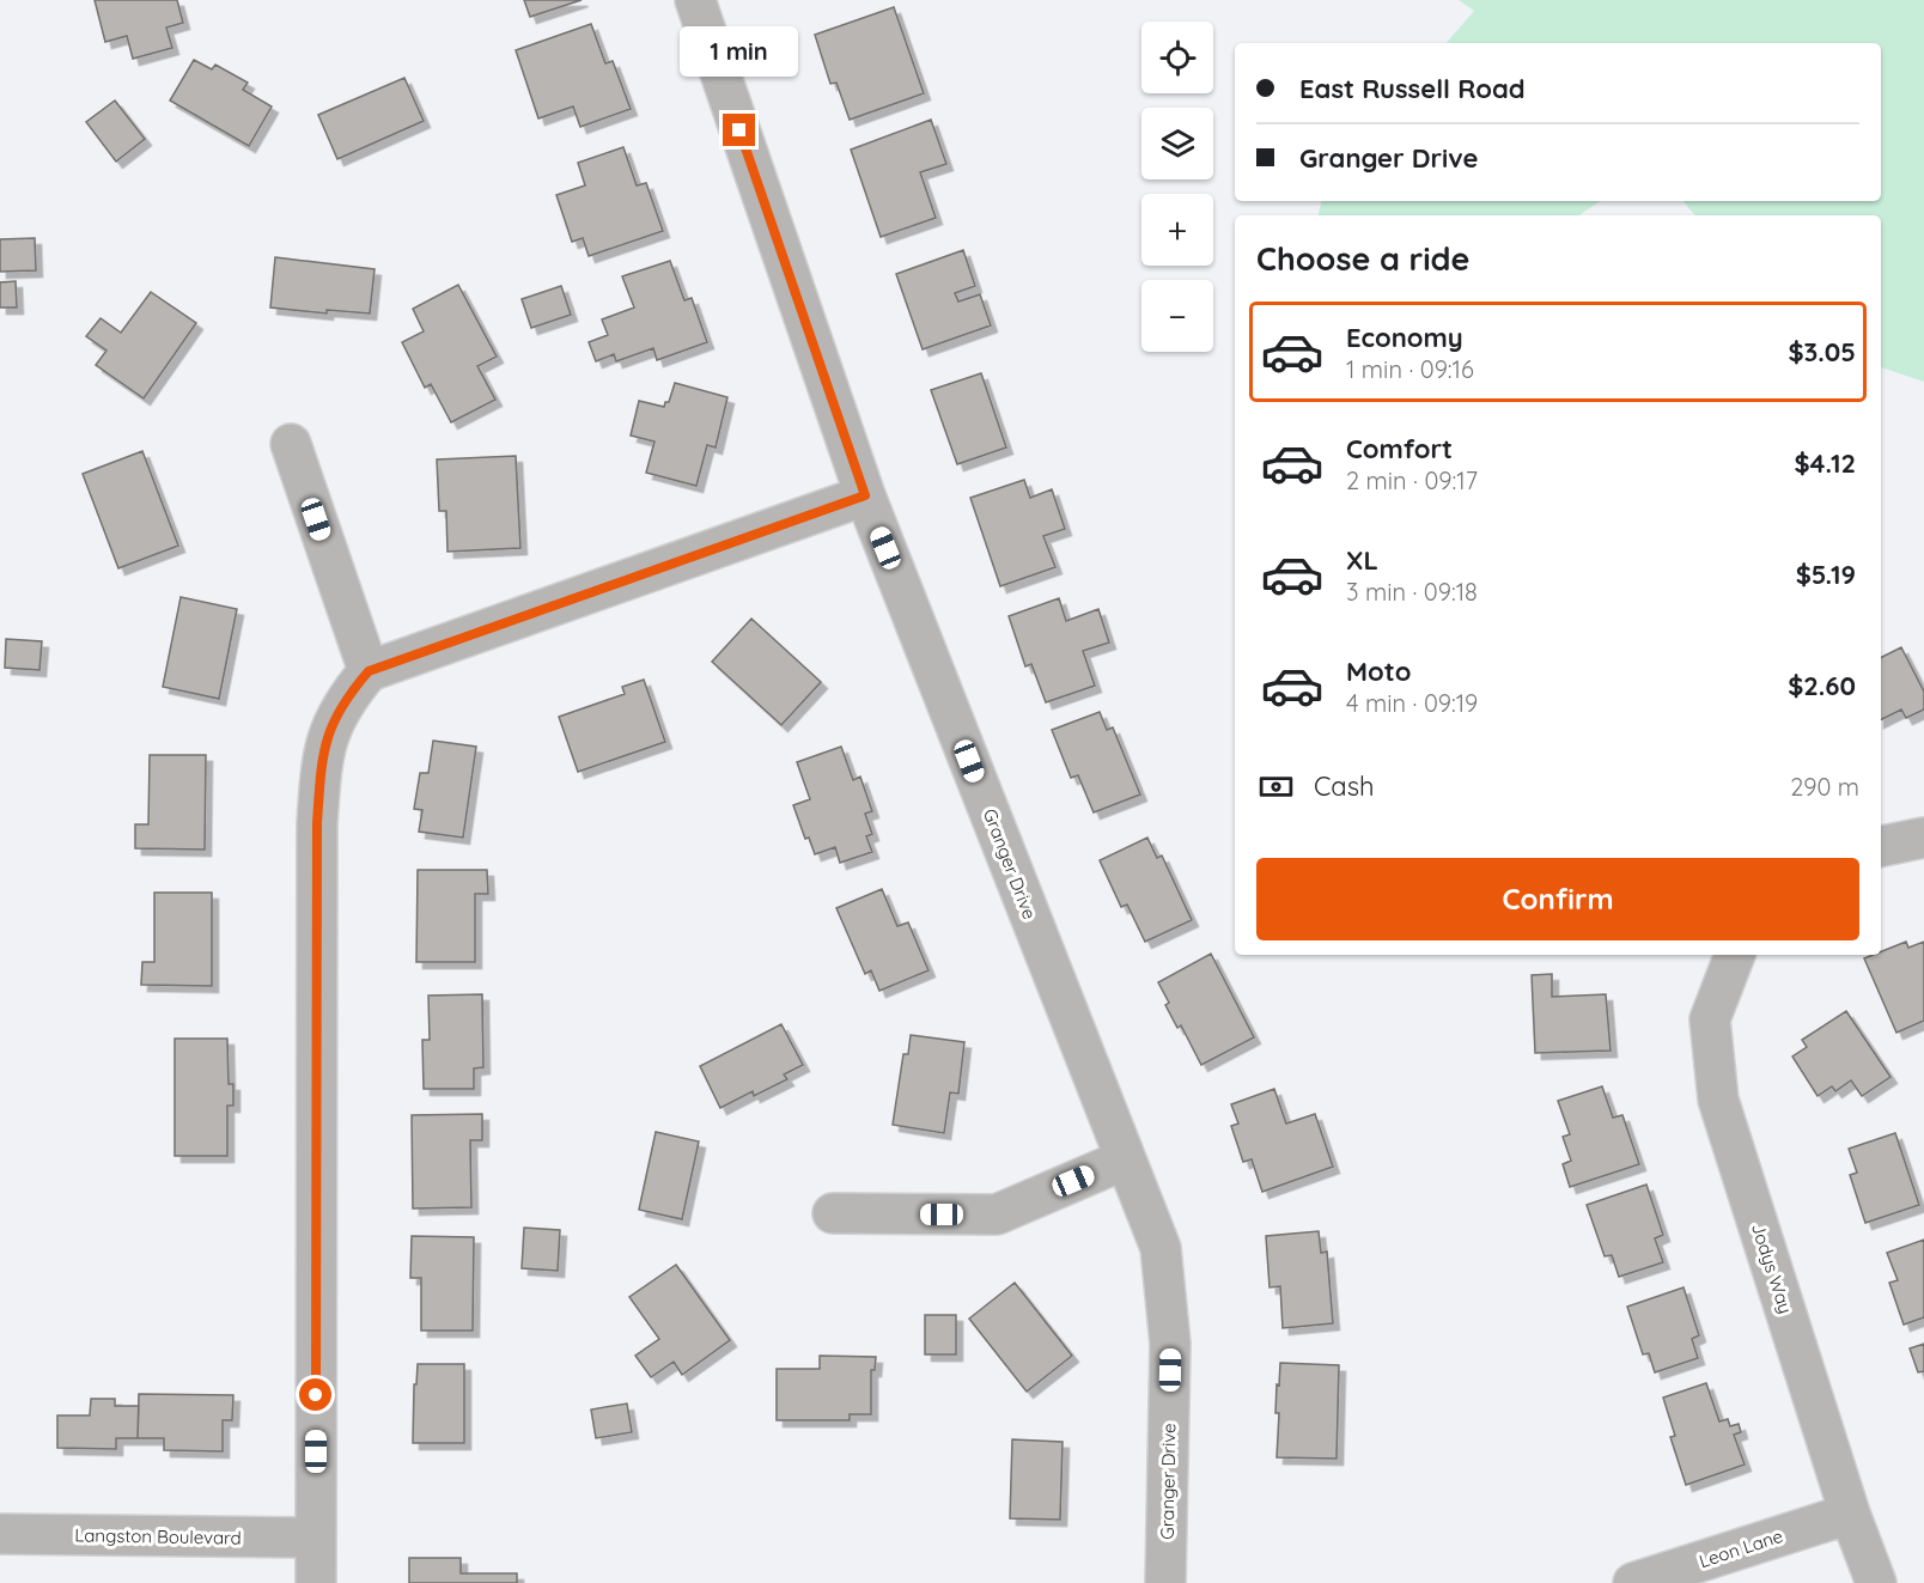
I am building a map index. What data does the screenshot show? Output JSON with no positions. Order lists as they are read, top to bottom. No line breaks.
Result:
{"streets":{"street":["Granger Drive","Jodys Way","Langston Boulevard","Leon Lane"]},"crossings":[["Jodys Way","Leon Lane"]],"page":{"map_buttons":["+","−"],"bubble":"1 min","banner":["East Russell Road","Granger Drive"],"heading":"Choose a ride","list":[{"name":"Economy","note":"1 min · 09:16","value":"$3.05"},{"name":"Comfort","note":"2 min · 09:17","value":"$4.12"},{"name":"XL","note":"3 min · 09:18","value":"$5.19"},{"name":"Moto","note":"4 min · 09:19","value":"$2.60"}],"pay":["Cash","290 m"],"buttons":"Confirm"}}
